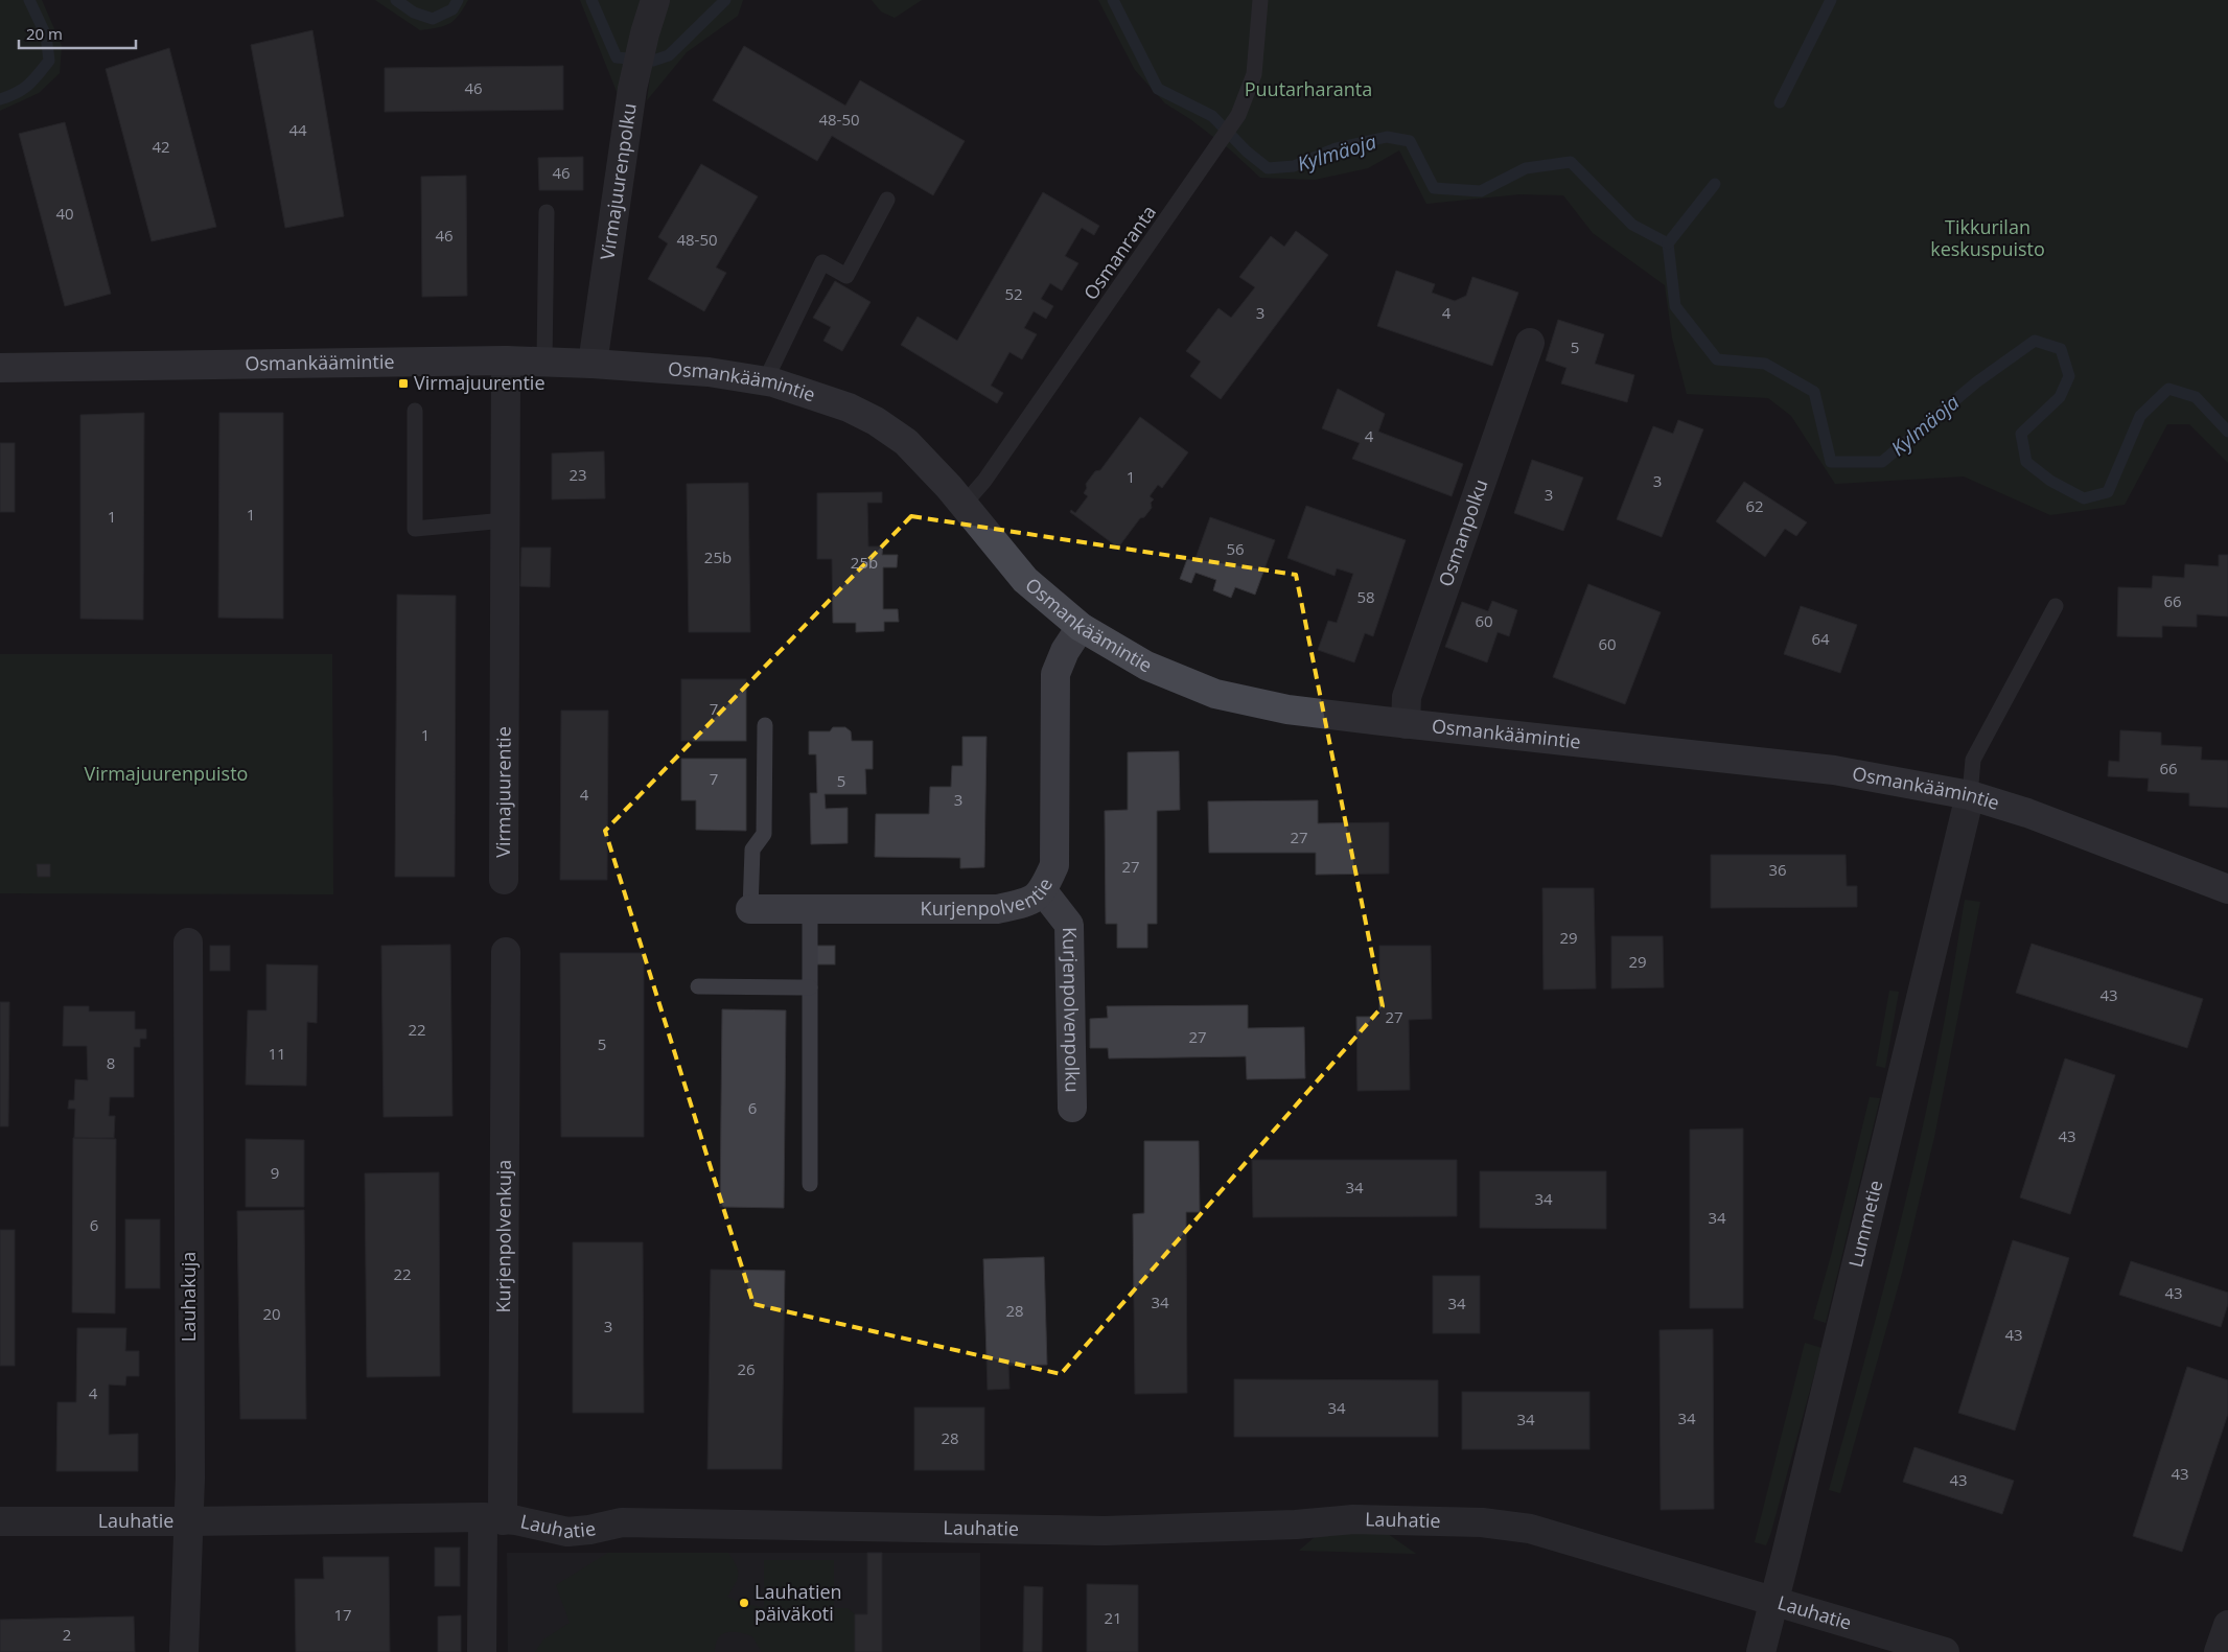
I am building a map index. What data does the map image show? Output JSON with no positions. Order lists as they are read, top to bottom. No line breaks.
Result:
{"streets":{"street":["Virmajuurenpolku","Osmankäämintie","Osmanpolku","Virmajuurentie","Kurjenpolventie","Kurjenpolvenpolku","Lummetie","Kurjenpolvenkuja","Lauhakuja","Lauhatie"],"lane":["Osmanranta"]},"crossings":[["Virmajuurenpolku","Osmankäämintie"],["Osmanranta","Osmankäämintie"],["Osmankäämintie","Osmanpolku"],["Osmankäämintie","Virmajuurentie"],["Osmankäämintie","Kurjenpolventie"],["Osmankäämintie","Lummetie"],["Kurjenpolventie","Kurjenpolvenpolku"],["Lummetie","Lauhatie"],["Kurjenpolvenkuja","Lauhatie"],["Lauhakuja","Lauhatie"]],"water":["Kylmäoja"],"parks":["Puutarharanta","Tikkurilan keskuspuisto","Virmajuurenpuisto"],"places":{"transit":["Virmajuurentie"],"other":["Lauhatien päiväkoti"]},"house_numbers":["46","48-50","44","42","46","40","46","48-50","52","3","4","5","4","23","1","3","3","62","1","1","56","25b","25b","58","66","60","64","60","7","1","66","7","5","4","3","27","27","36","29","29","43","27","22","27","5","11","8","6","43","9","34","34","34","6","22","43","34","34","28","20","3","43","26","4","34","34","34","28","43","43","17","21","2"],"scale_bar":"20 m"}
